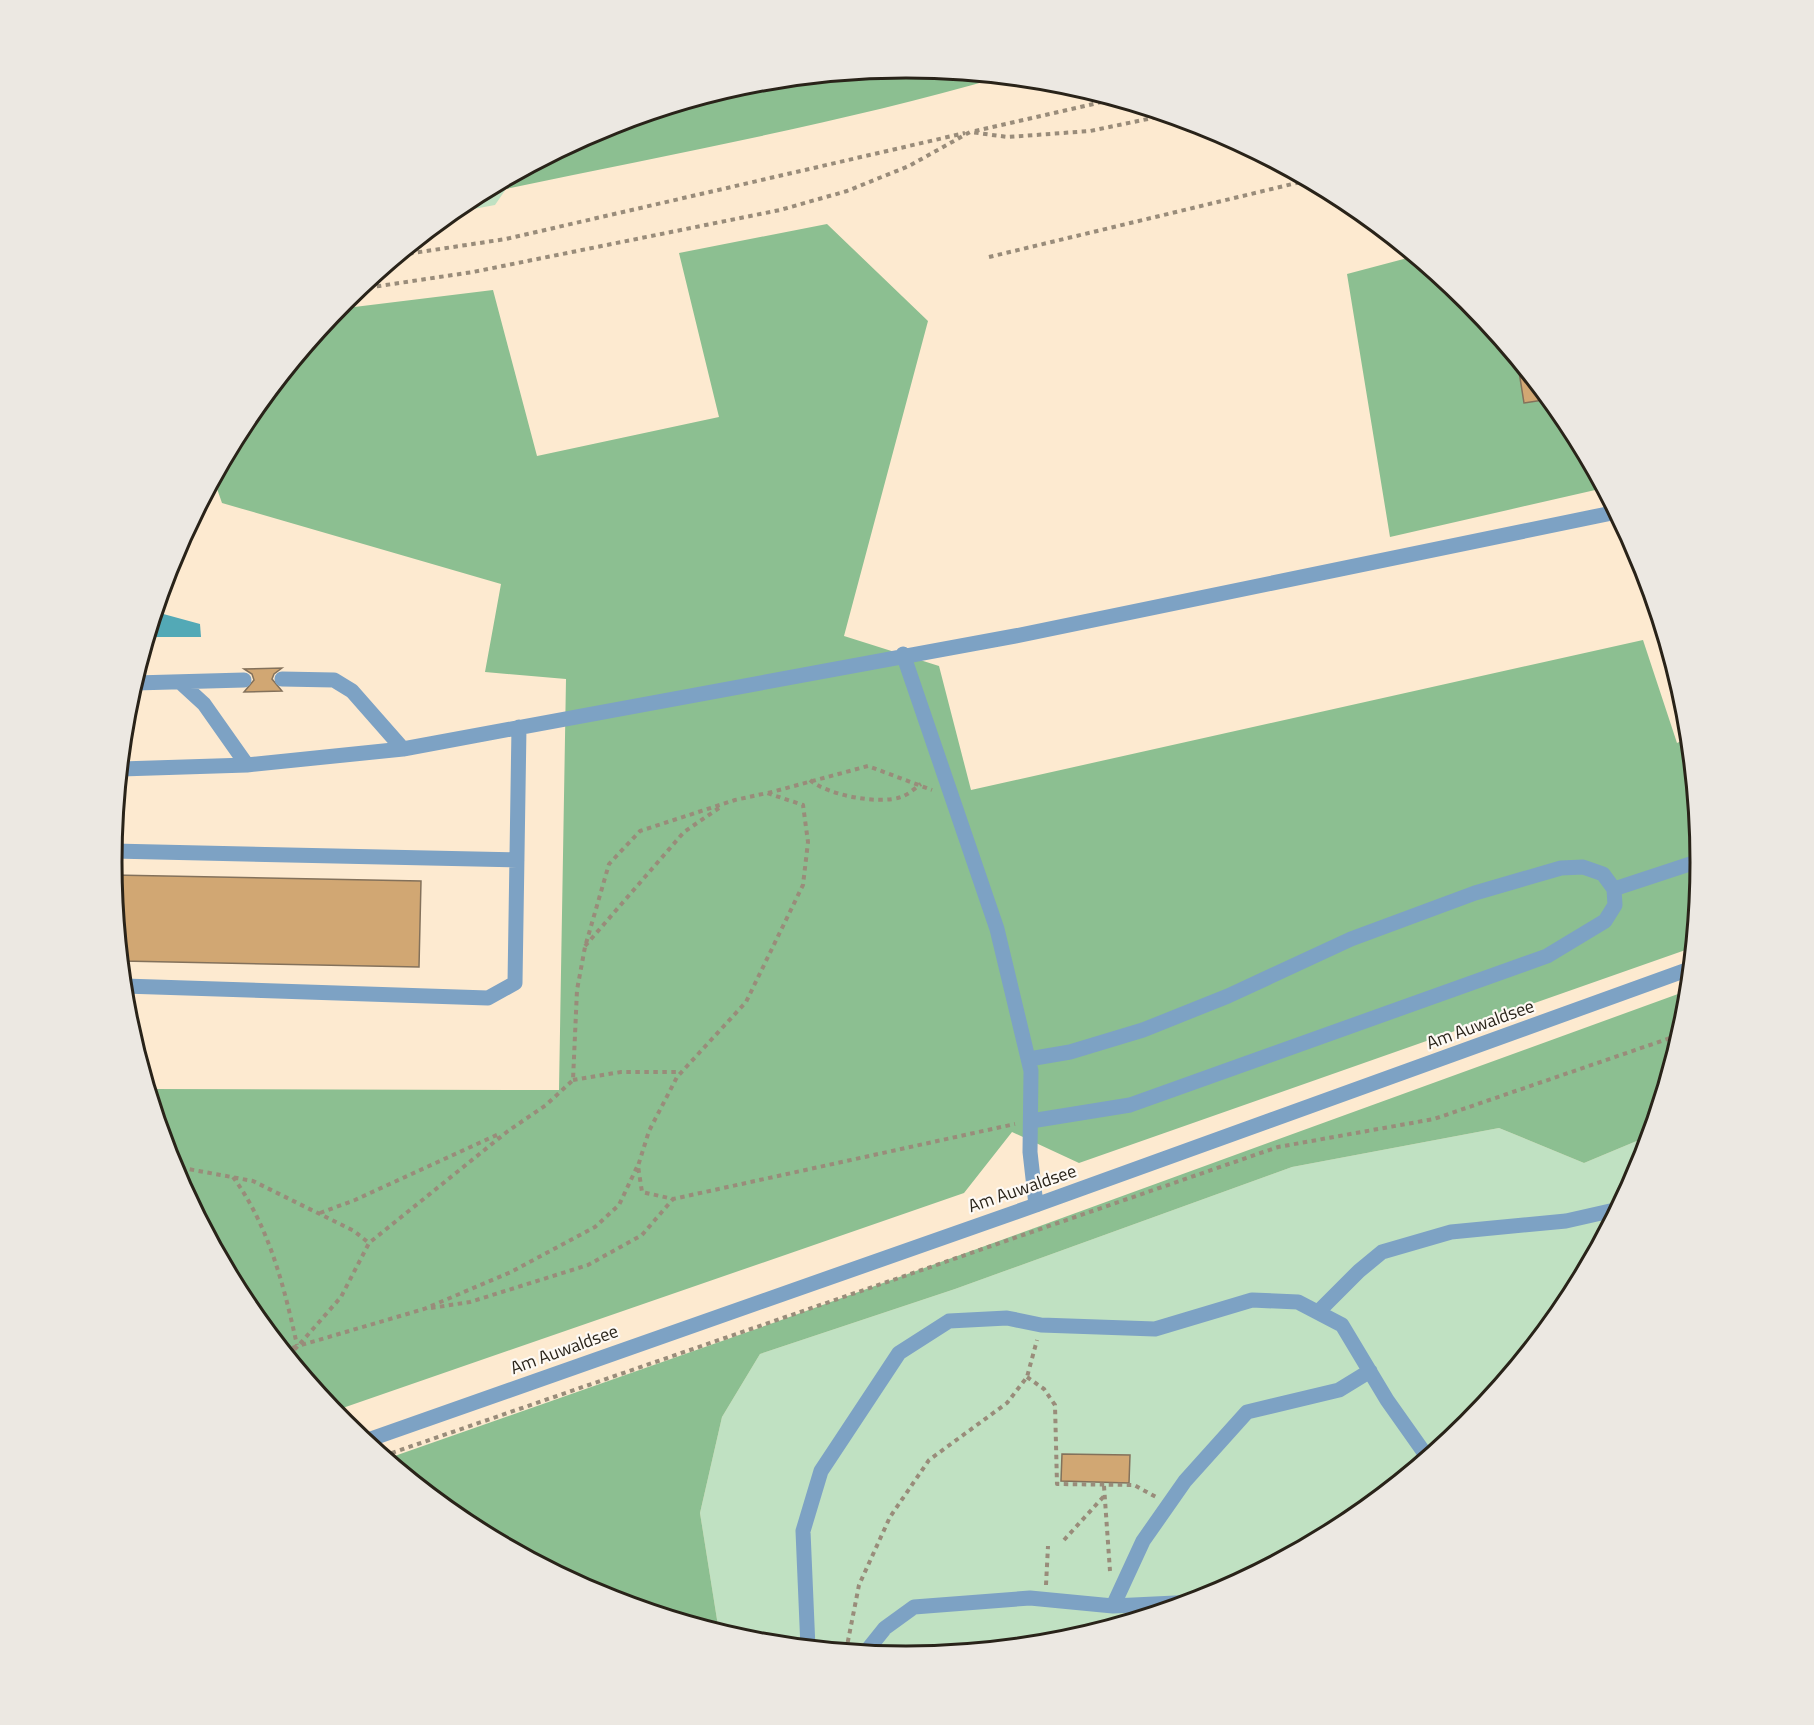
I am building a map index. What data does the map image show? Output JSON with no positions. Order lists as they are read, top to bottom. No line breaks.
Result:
{"streets":{"street":["Am Auwaldsee"]}}
